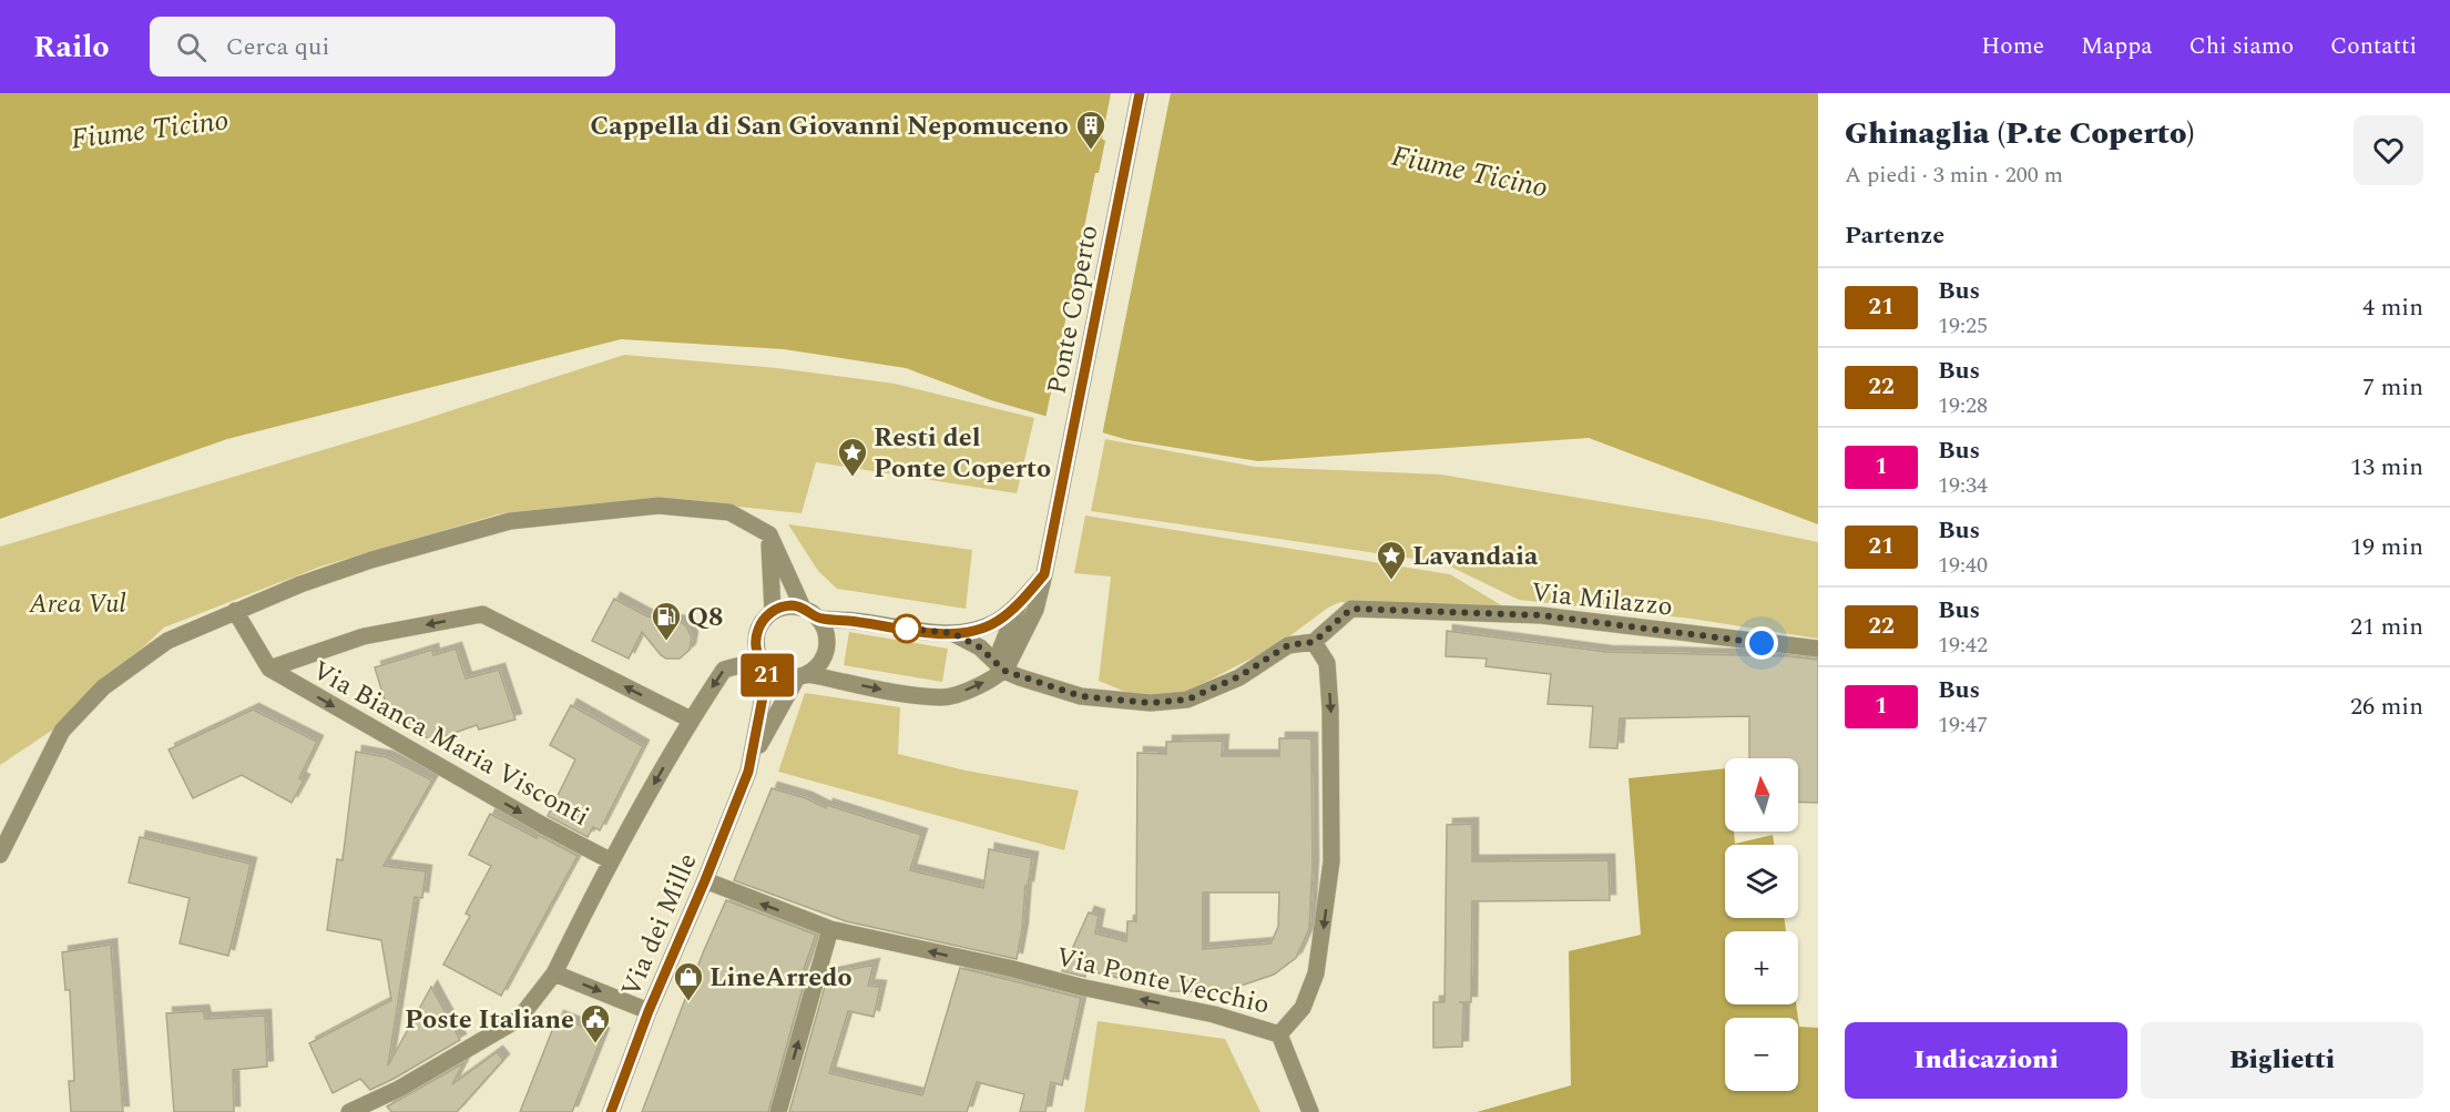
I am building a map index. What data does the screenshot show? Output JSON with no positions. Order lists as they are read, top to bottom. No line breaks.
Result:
{"streets":{"street":["Ponte Coperto","Via Milazzo","Via Bianca Maria Visconti","Via dei Mille","Via Ponte Vecchio"]},"crossings":[["Via Milazzo","Via Ponte Vecchio"],["Via dei Mille","Via Ponte Vecchio"]],"one_way":["Via Bianca Maria Visconti"],"water":["Fiume Ticino"],"parks":["Area Vul"],"places":{"building":["Cappella di San Giovanni Nepomuceno"],"place":["Resti del Ponte Coperto","Lavandaia"],"fuel station":["Q8"],"shop":["LineArredo"],"public building":["Poste Italiane"]},"lines":["bus line 21"],"north":"top","page":{"header":"Railo","search":"Cerca qui","nav":["Home","Mappa","Chi siamo","Contatti"],"on_map":"21","heading":[["Ghinaglia (P.te Coperto)","A piedi · 3 min · 200 m"],"Partenze"],"list":[{"mark":"21","name":"Bus","note":"19:25","value":"4 min"},{"mark":"22","name":"Bus","note":"19:28","value":"7 min"},{"mark":"1","name":"Bus","note":"19:34","value":"13 min"},{"mark":"21","name":"Bus","note":"19:40","value":"19 min"},{"mark":"22","name":"Bus","note":"19:42","value":"21 min"},{"mark":"1","name":"Bus","note":"19:47","value":"26 min"}],"map_buttons":["+","−"],"buttons":["Indicazioni","Biglietti"]}}
